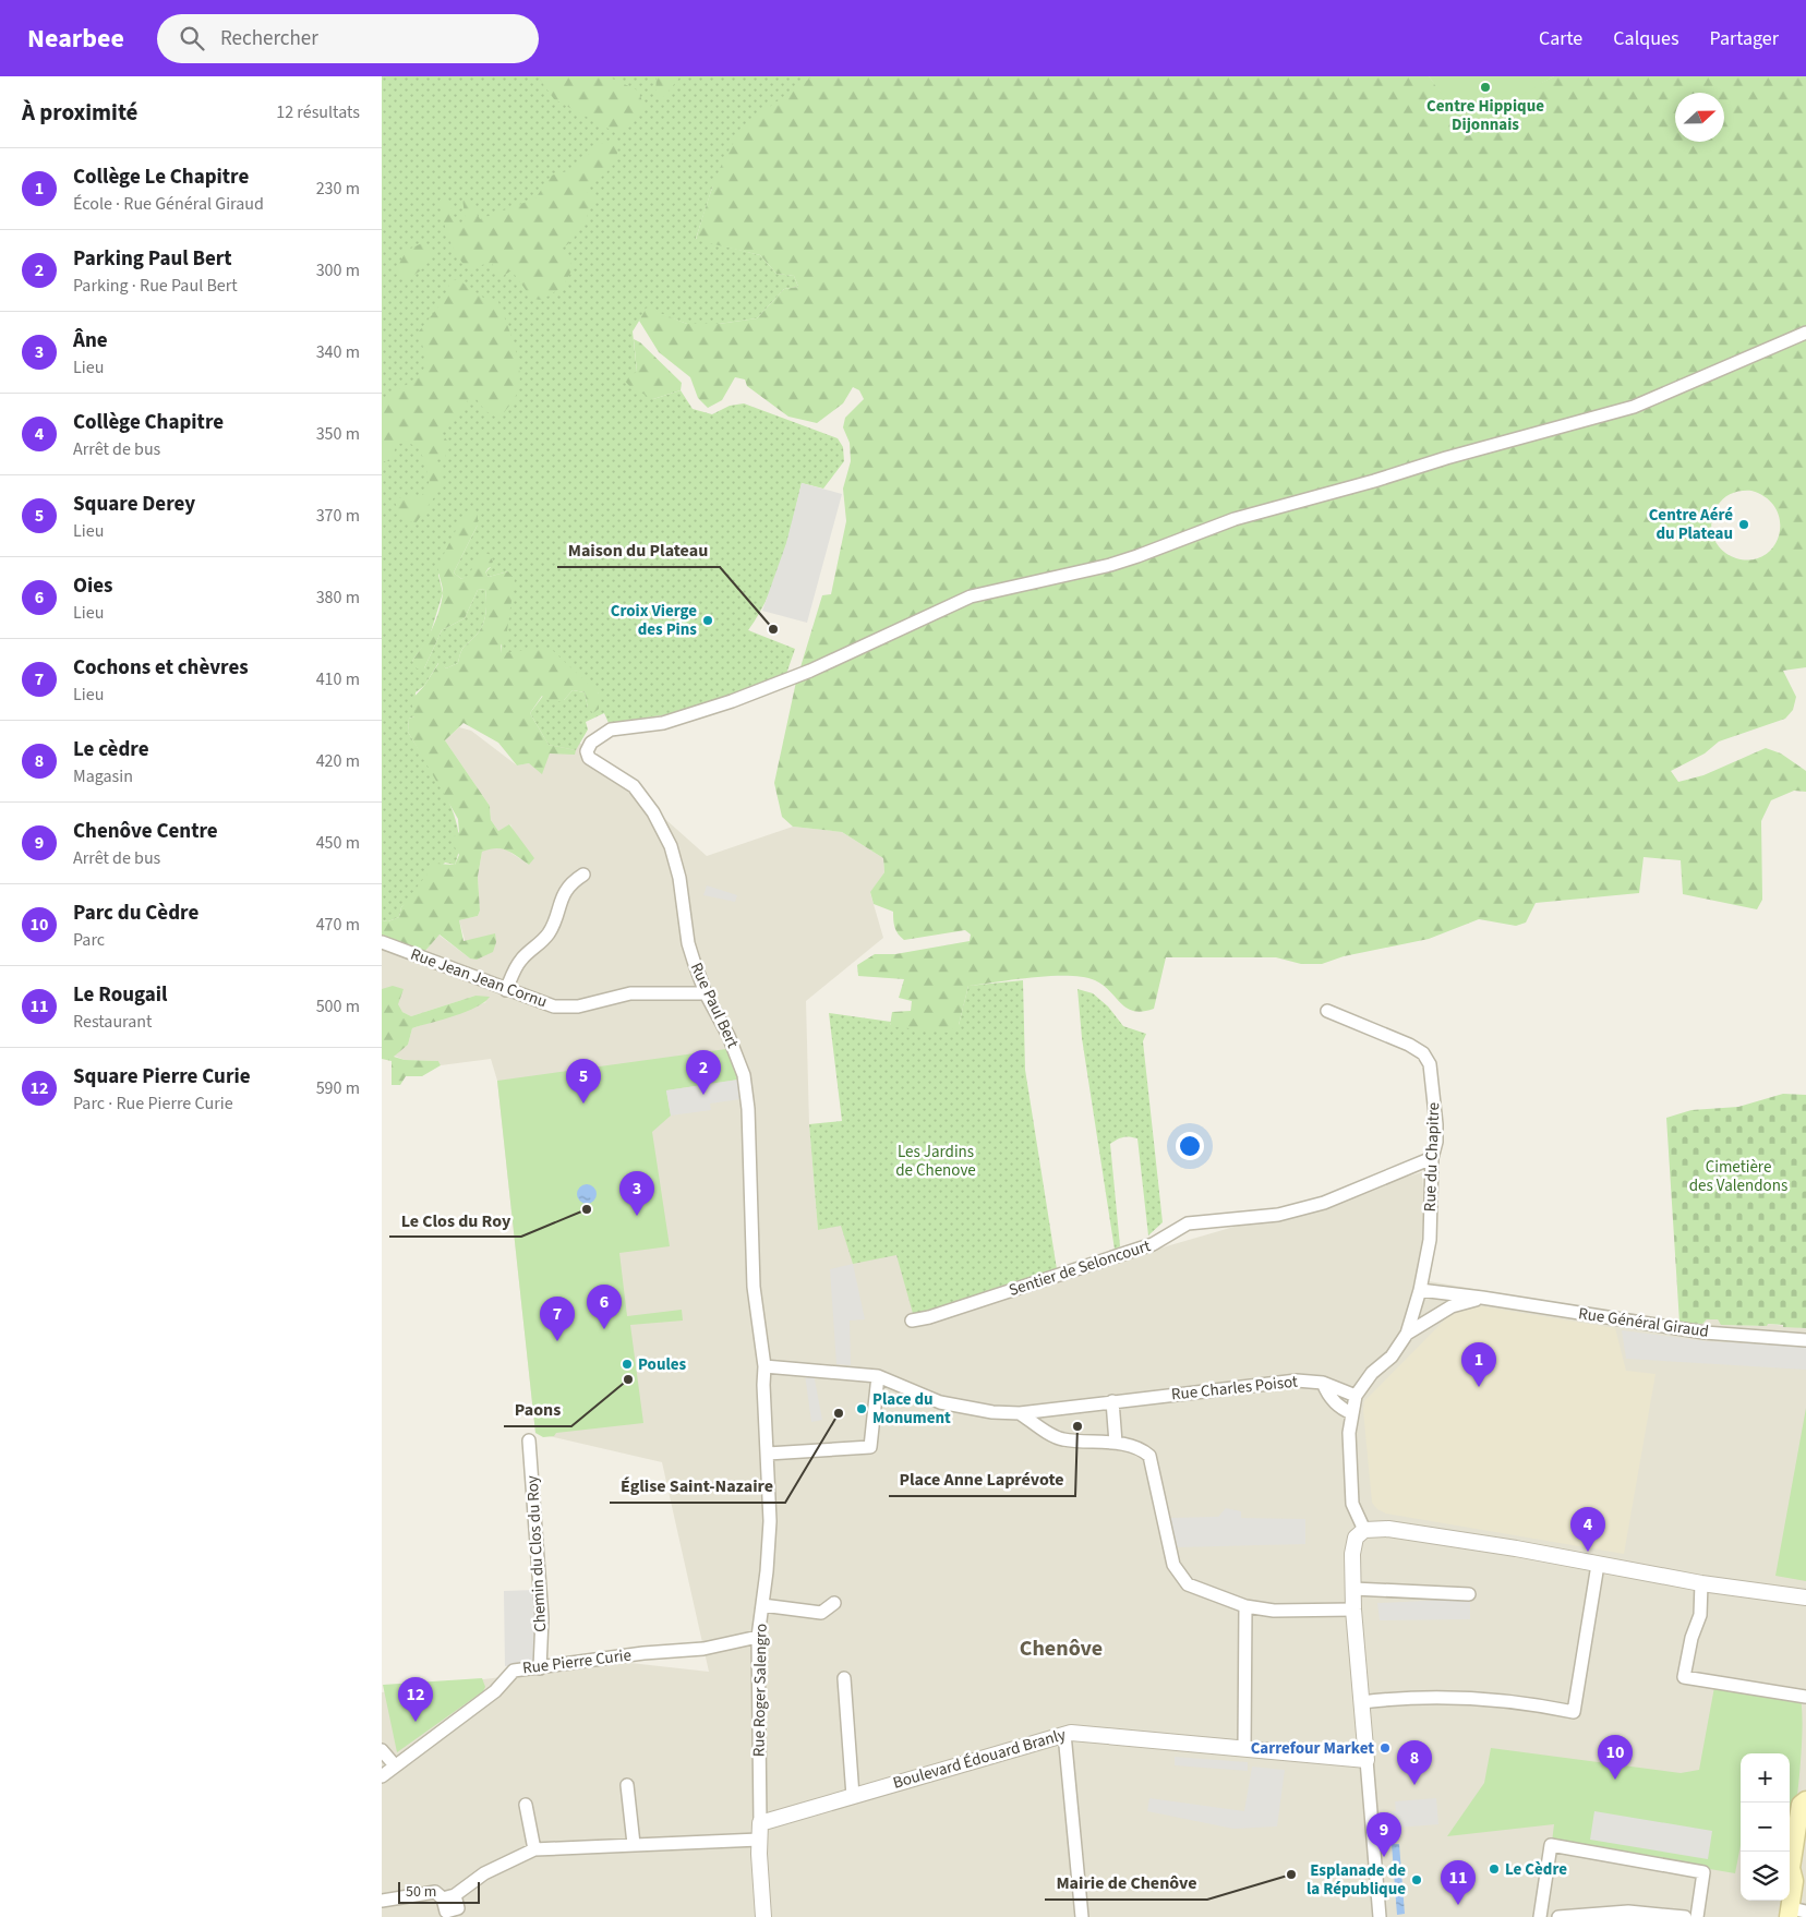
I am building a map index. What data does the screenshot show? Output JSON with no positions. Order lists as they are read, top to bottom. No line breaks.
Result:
{"streets":{"street":["Rue Jean Jean Cornu","Rue Paul Bert","Rue du Chapitre","Sentier de Seloncourt","Rue Général Giraud","Rue Charles Poisot","Chemin du Clos du Roy","Rue Pierre Curie","Rue Roger Salengro","Boulevard Édouard Branly"]},"crossings":[["Rue Jean Jean Cornu","Rue Paul Bert"],["Rue Paul Bert","Rue Charles Poisot"],["Rue Paul Bert","Rue Roger Salengro"],["Rue du Chapitre","Sentier de Seloncourt"],["Rue du Chapitre","Rue Général Giraud"],["Rue Général Giraud","Rue Charles Poisot"],["Rue Charles Poisot","Rue Roger Salengro"],["Chemin du Clos du Roy","Rue Pierre Curie"],["Rue Pierre Curie","Rue Roger Salengro"],["Rue Roger Salengro","Boulevard Édouard Branly"]],"districts":["Chenôve"],"parks":["Les Jardins de Chenove","Cimetière des Valendons"],"places":["Centre Hippique Dijonnais","Centre Aéré du Plateau","Croix Vierge des Pins","Maison du Plateau","Le Clos du Roy","Poules","Paons","Place du Monument","Église Saint-Nazaire","Place Anne Laprévote","Carrefour Market","Le Cèdre","Mairie de Chenôve","Esplanade de la République"],"scale_bar":"50 m","north":"right","page":{"header":"Nearbee","search":"Rechercher","nav":["Carte","Calques","Partager"],"heading":["À proximité","12 résultats"],"list":[{"mark":"1","name":"Collège Le Chapitre","note":"École · Rue Général Giraud","value":"230 m"},{"mark":"2","name":"Parking Paul Bert","note":"Parking · Rue Paul Bert","value":"300 m"},{"mark":"3","name":"Âne","note":"Lieu","value":"340 m"},{"mark":"4","name":"Collège Chapitre","note":"Arrêt de bus","value":"350 m"},{"mark":"5","name":"Square Derey","note":"Lieu","value":"370 m"},{"mark":"6","name":"Oies","note":"Lieu","value":"380 m"},{"mark":"7","name":"Cochons et chèvres","note":"Lieu","value":"410 m"},{"mark":"8","name":"Le cèdre","note":"Magasin","value":"420 m"},{"mark":"9","name":"Chenôve Centre","note":"Arrêt de bus","value":"450 m"},{"mark":"10","name":"Parc du Cèdre","note":"Parc","value":"470 m"},{"mark":"11","name":"Le Rougail","note":"Restaurant","value":"500 m"},{"mark":"12","name":"Square Pierre Curie","note":"Parc · Rue Pierre Curie","value":"590 m"}],"pins":["2","5","3","6","7","1","4","12","10","8","9","11"],"map_buttons":["+","−"],"scale":"50 m"}}
